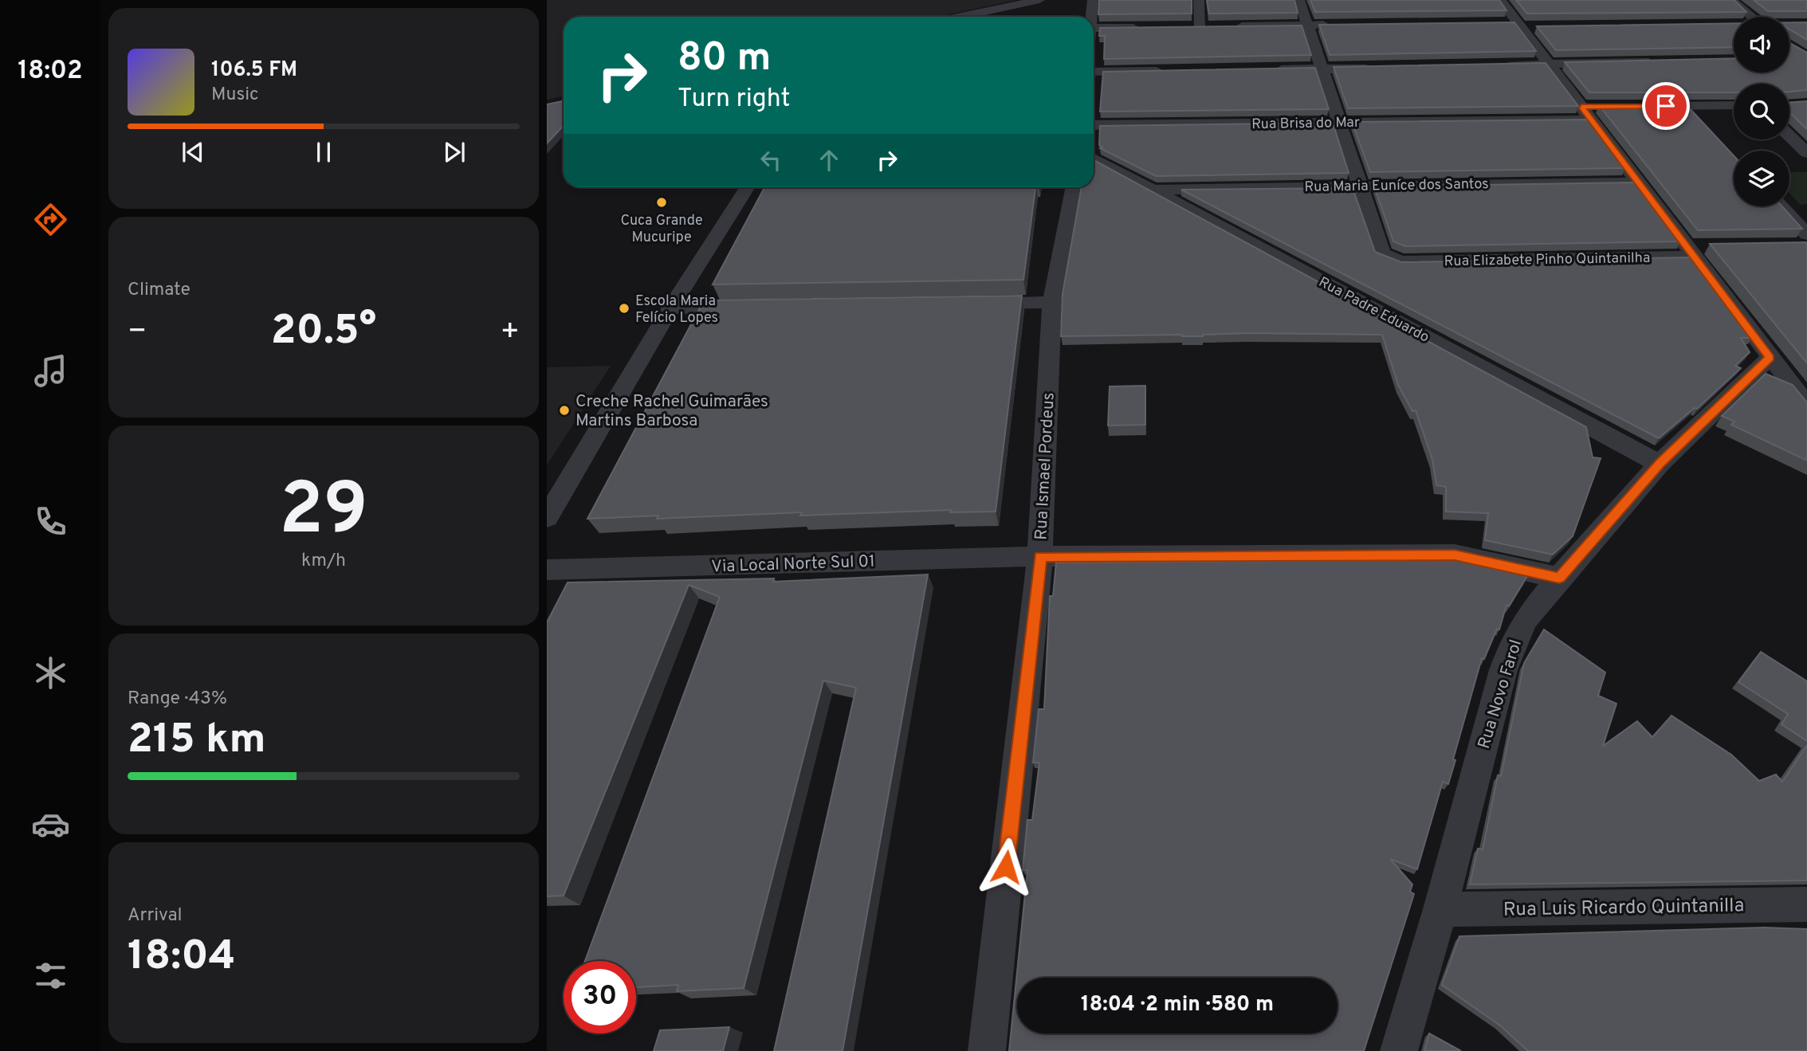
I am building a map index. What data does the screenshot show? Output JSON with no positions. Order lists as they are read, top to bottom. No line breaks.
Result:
{"streets":{"street":["Rua Brisa do Mar","Rua Maria Euníce dos Santos","Rua Elizabete Pinho Quintanilha","Rua Padre Eduardo","Rua Ismael Pordeus","Via Local Norte Sul 01","Rua Novo Farol","Rua Luis Ricardo Quintanilla"]},"crossings":[["Rua Maria Euníce dos Santos","Rua Elizabete Pinho Quintanilha"],["Rua Maria Euníce dos Santos","Rua Padre Eduardo"],["Rua Padre Eduardo","Rua Novo Farol"],["Rua Ismael Pordeus","Via Local Norte Sul 01"],["Via Local Norte Sul 01","Rua Novo Farol"],["Rua Novo Farol","Rua Luis Ricardo Quintanilla"]],"places":["Cuca Grande Mucuripe","Escola Maria Felício Lopes","Creche Rachel Guimarães Martins Barbosa"],"page":{"tabs":"18:02","turn":["80 m","Turn right"],"song":["106.5 FM","Music"],"tile":["Climate",["29","km/h"],["Range · 43%","215 km"],["Arrival","18:04"]],"heat":["−","20.5°","+"],"limit":"30","trip":"18:04 · 2 min · 580 m"}}
